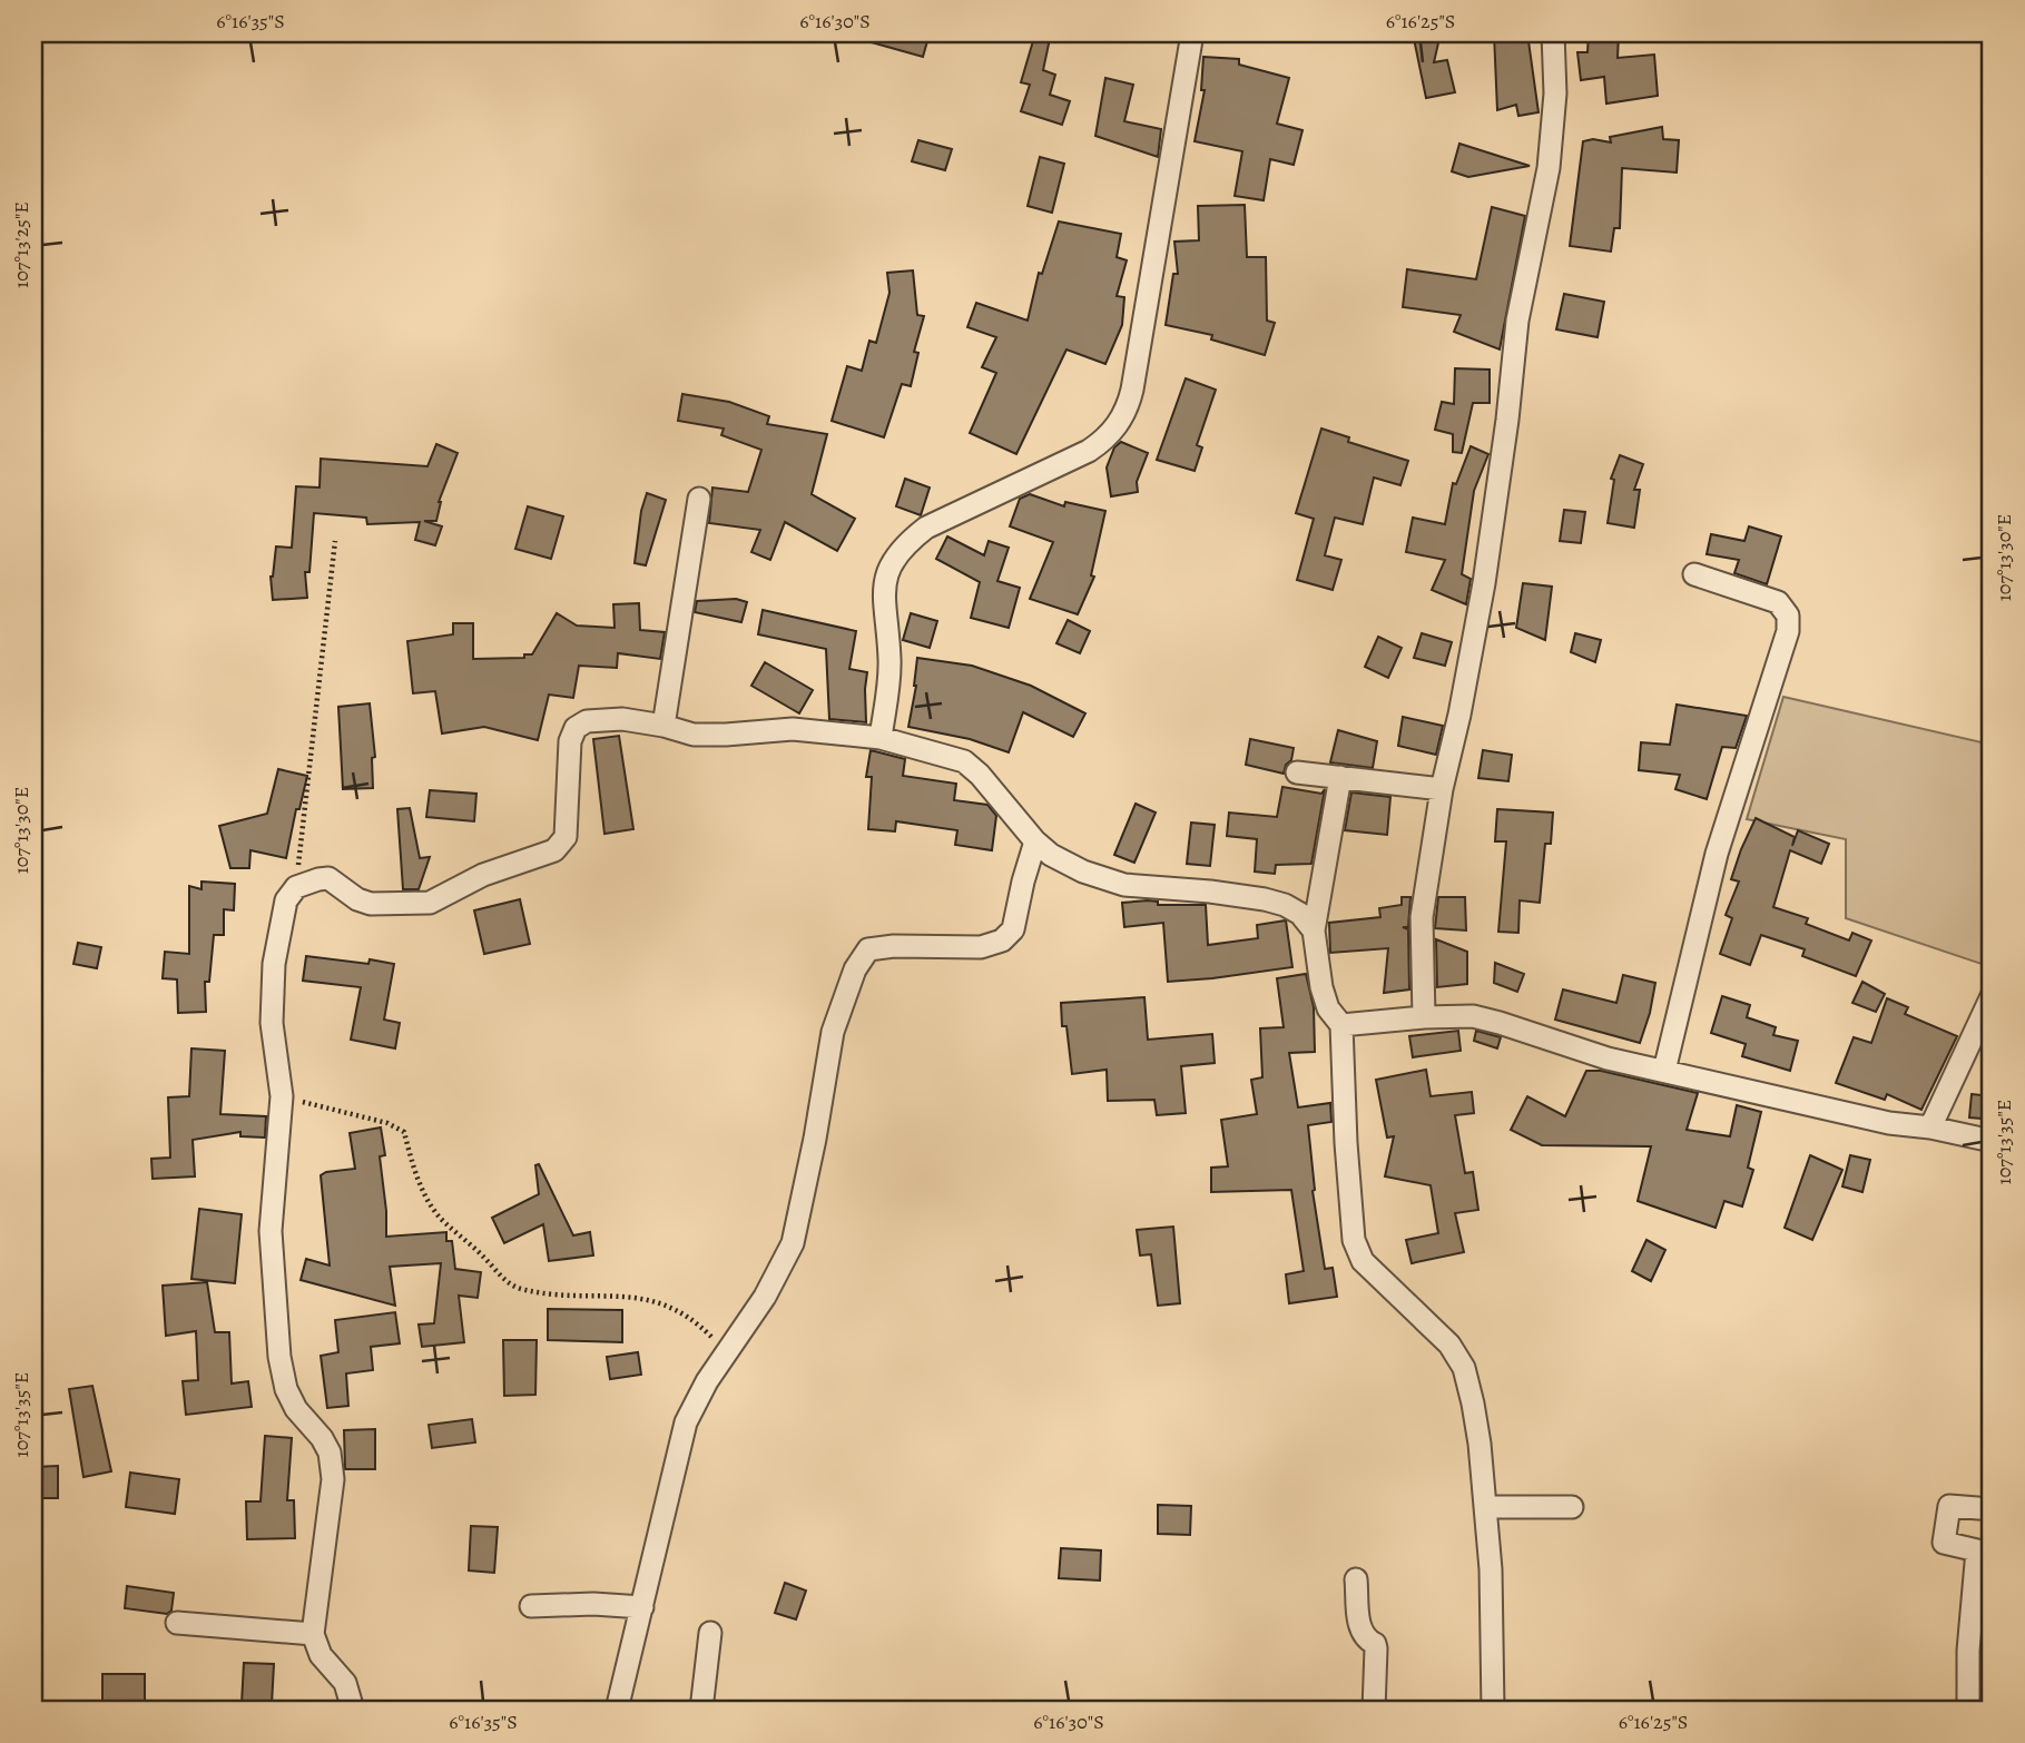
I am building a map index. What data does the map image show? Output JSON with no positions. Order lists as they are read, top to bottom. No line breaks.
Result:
{"coordinates":["6°16'35\"S","6°16'30\"S","6°16'25\"S","107°13'25\"E","107°13'30\"E","107°13'35\"E"]}
